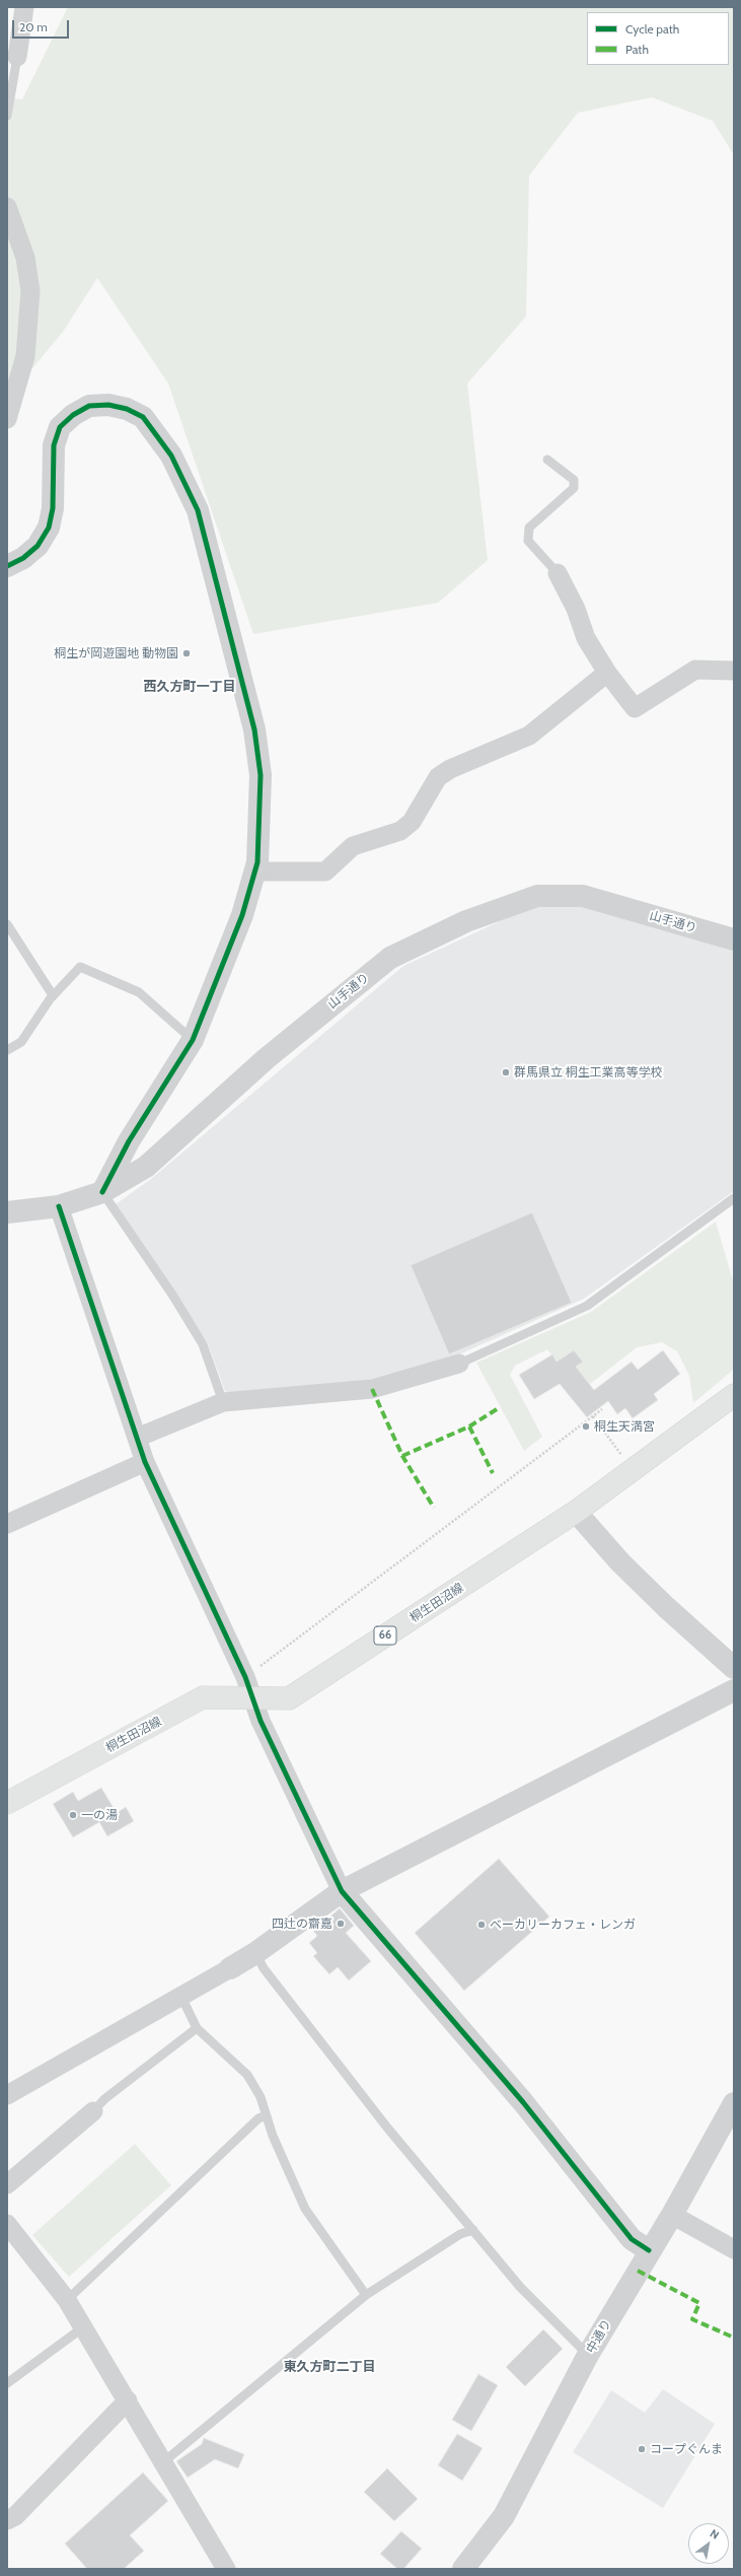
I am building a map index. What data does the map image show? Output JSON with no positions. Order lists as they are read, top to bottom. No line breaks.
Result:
{"streets":{"main road":["桐生田沼線","66"],"street":["山手通り","中通り"]},"districts":["西久方町一丁目","東久方町二丁目"],"places":["桐生が岡遊園地 動物園","群馬県立 桐生工業高等学校","桐生天満宮","一の湯","四辻の齋嘉","ベーカリーカフェ・レンガ","コープぐんま"],"legend":["Cycle path","Path"],"scale_bar":"20 m","north":"top right"}
